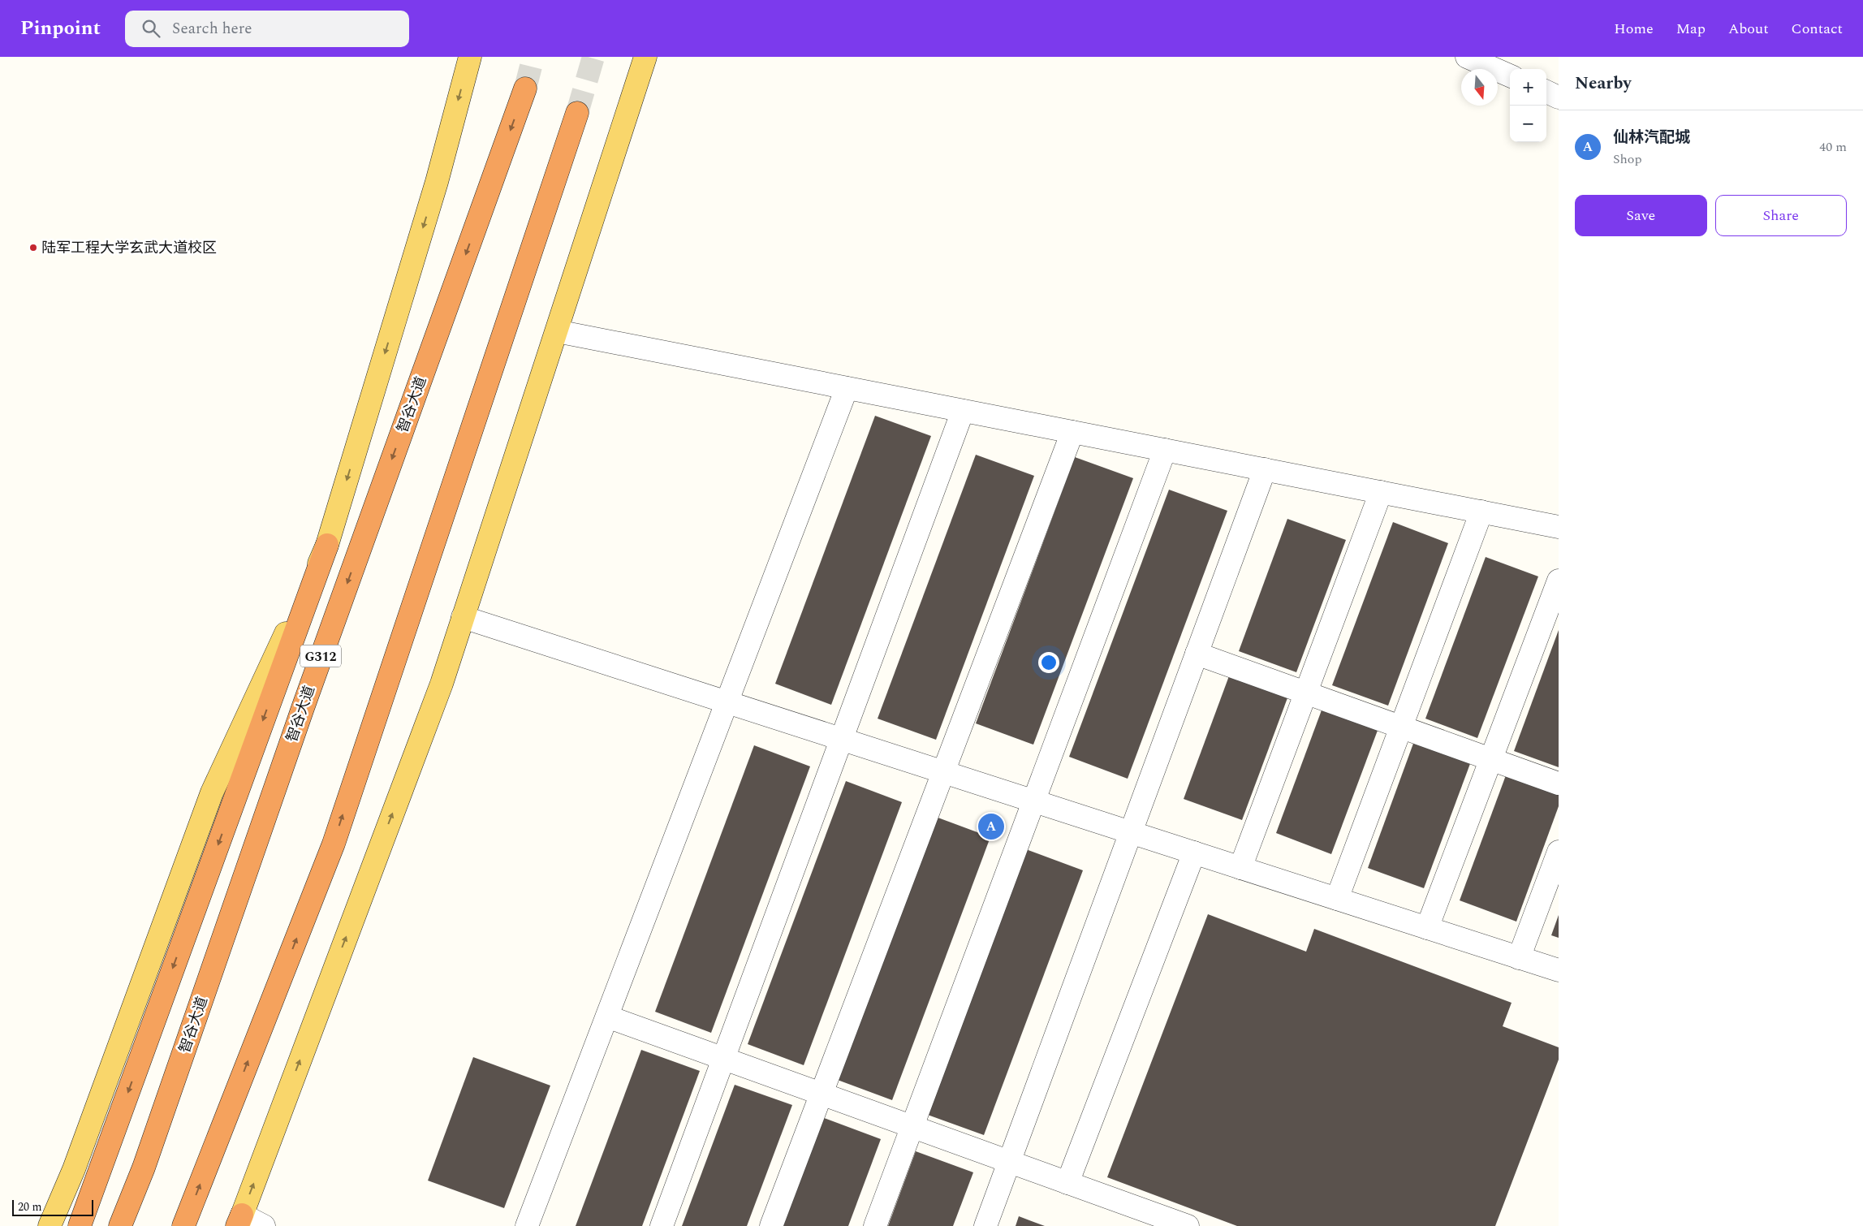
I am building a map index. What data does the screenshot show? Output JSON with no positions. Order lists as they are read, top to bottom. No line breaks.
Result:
{"streets":{"highway":["智谷大道","G312"]},"places":["陆军工程大学玄武大道校区"],"scale_bar":"20 m","north":"bottom","page":{"header":"Pinpoint","search":"Search here","nav":["Home","Map","About","Contact"],"heading":"Nearby","map_buttons":["+","−"],"list":[{"mark":"A","name":"仙林汽配城","note":"Shop","value":"40 m"}],"buttons":["Save","Share"],"pins":"A","scale":"20 m"}}
